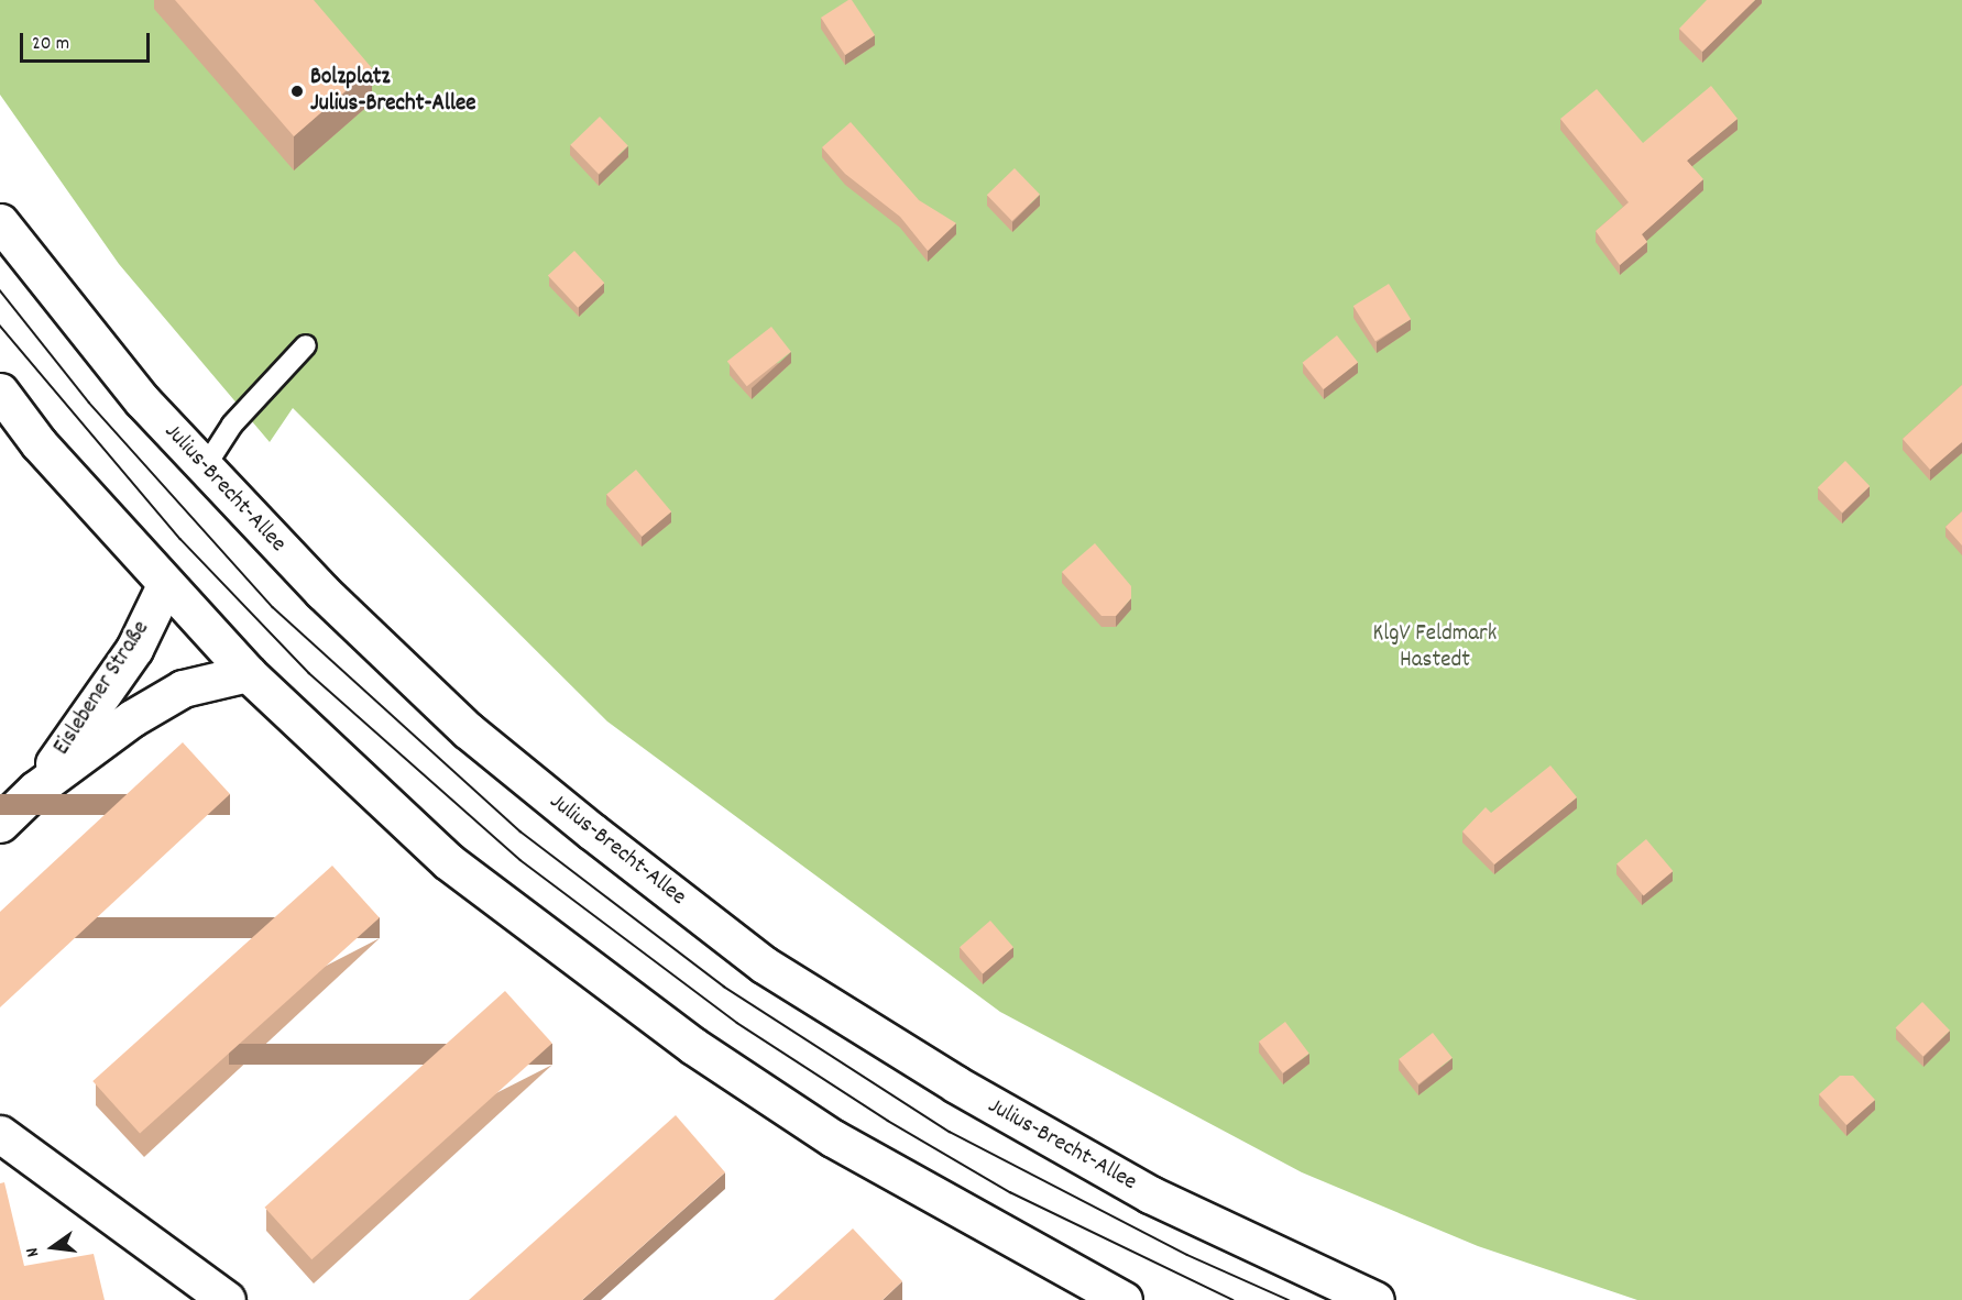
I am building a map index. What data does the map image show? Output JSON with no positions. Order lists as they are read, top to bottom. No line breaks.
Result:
{"streets":{"main road":["Julius-Brecht-Allee","Eislebener Straße"]},"parks":["KlgV Feldmark Hastedt"],"places":["Bolzplatz Julius-Brecht-Allee"],"scale_bar":"20 m","north":"left"}
